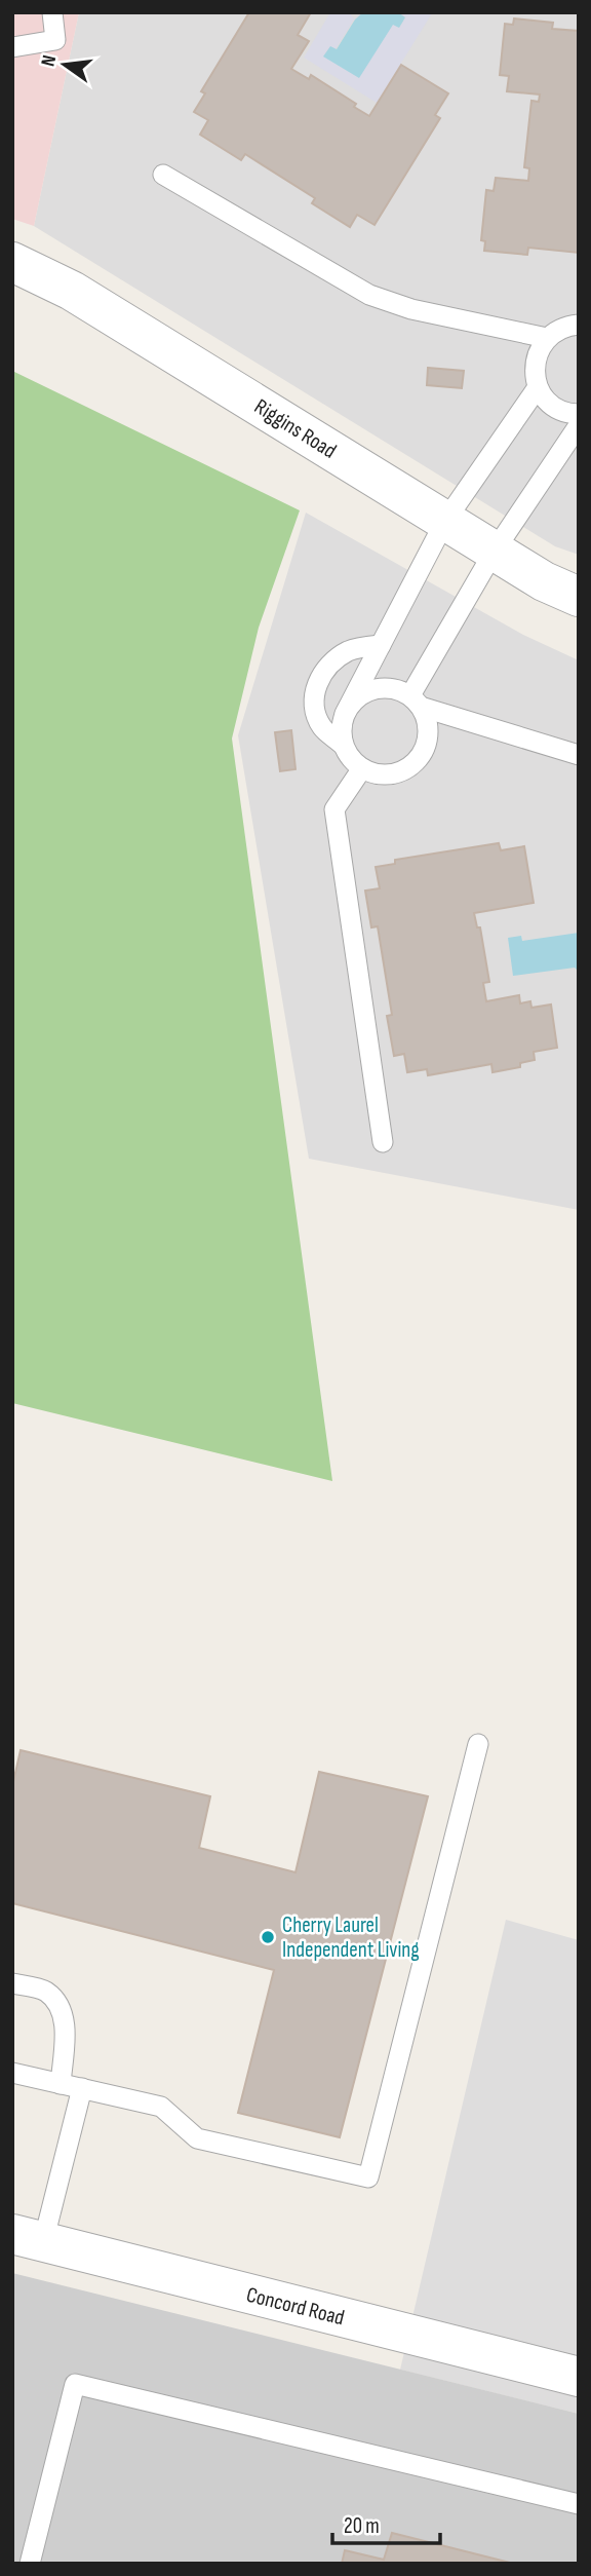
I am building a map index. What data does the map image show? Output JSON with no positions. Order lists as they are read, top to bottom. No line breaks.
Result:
{"streets":{"street":["Riggins Road","Concord Road"]},"places":["Cherry Laurel Independent Living"],"scale_bar":"20 m","north":"left"}
